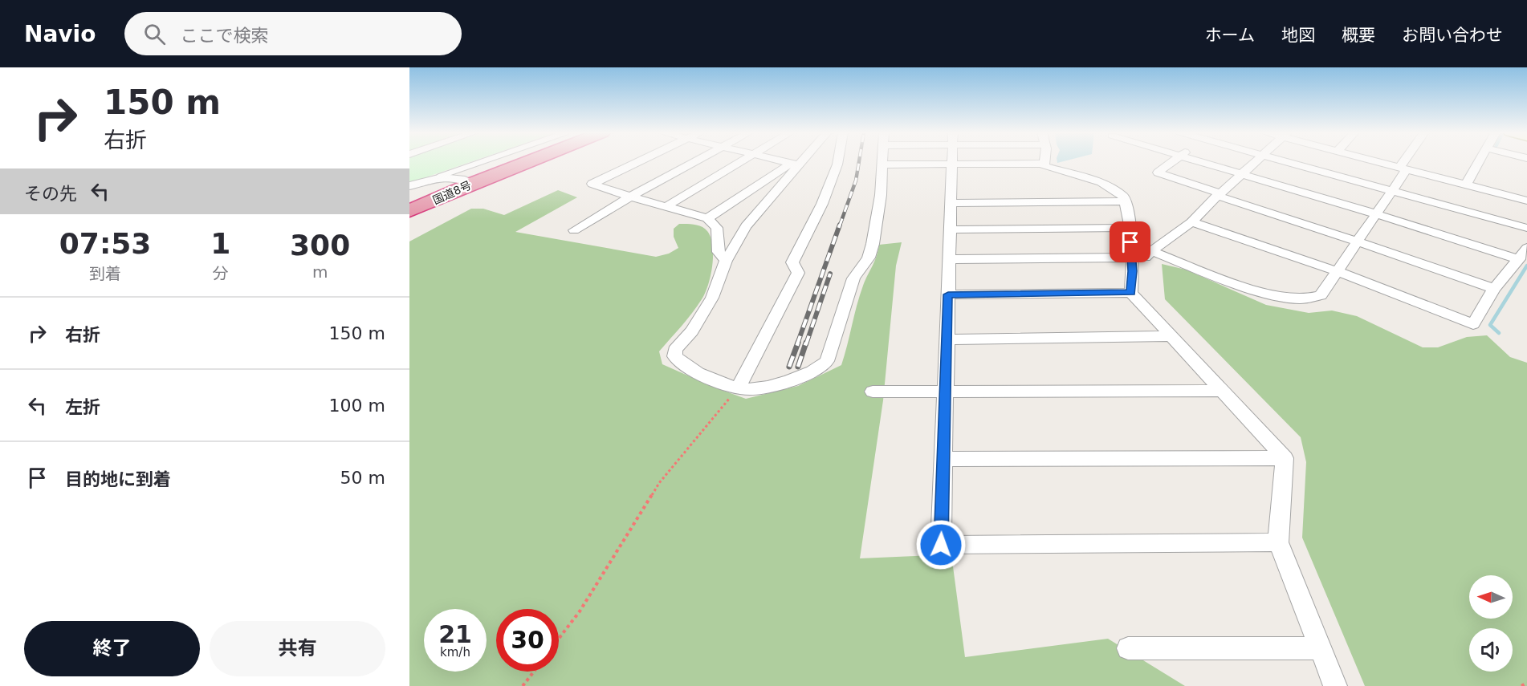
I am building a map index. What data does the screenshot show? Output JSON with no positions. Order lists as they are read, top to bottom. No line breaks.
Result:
{"streets":{"highway":["国道8号"]},"north":"left","page":{"header":"Navio","search":"ここで検索","nav":["ホーム","地図","概要","お問い合わせ"],"turn":["150 m","右折"],"then":"その先","eta":["07:53","到着","1","分","300","m"],"list":[{"name":"右折","value":"150 m"},{"name":"左折","value":"100 m"},{"name":"目的地に到着","value":"50 m"}],"speed":"21 km/h","limit":"30","buttons":["終了","共有"]}}
